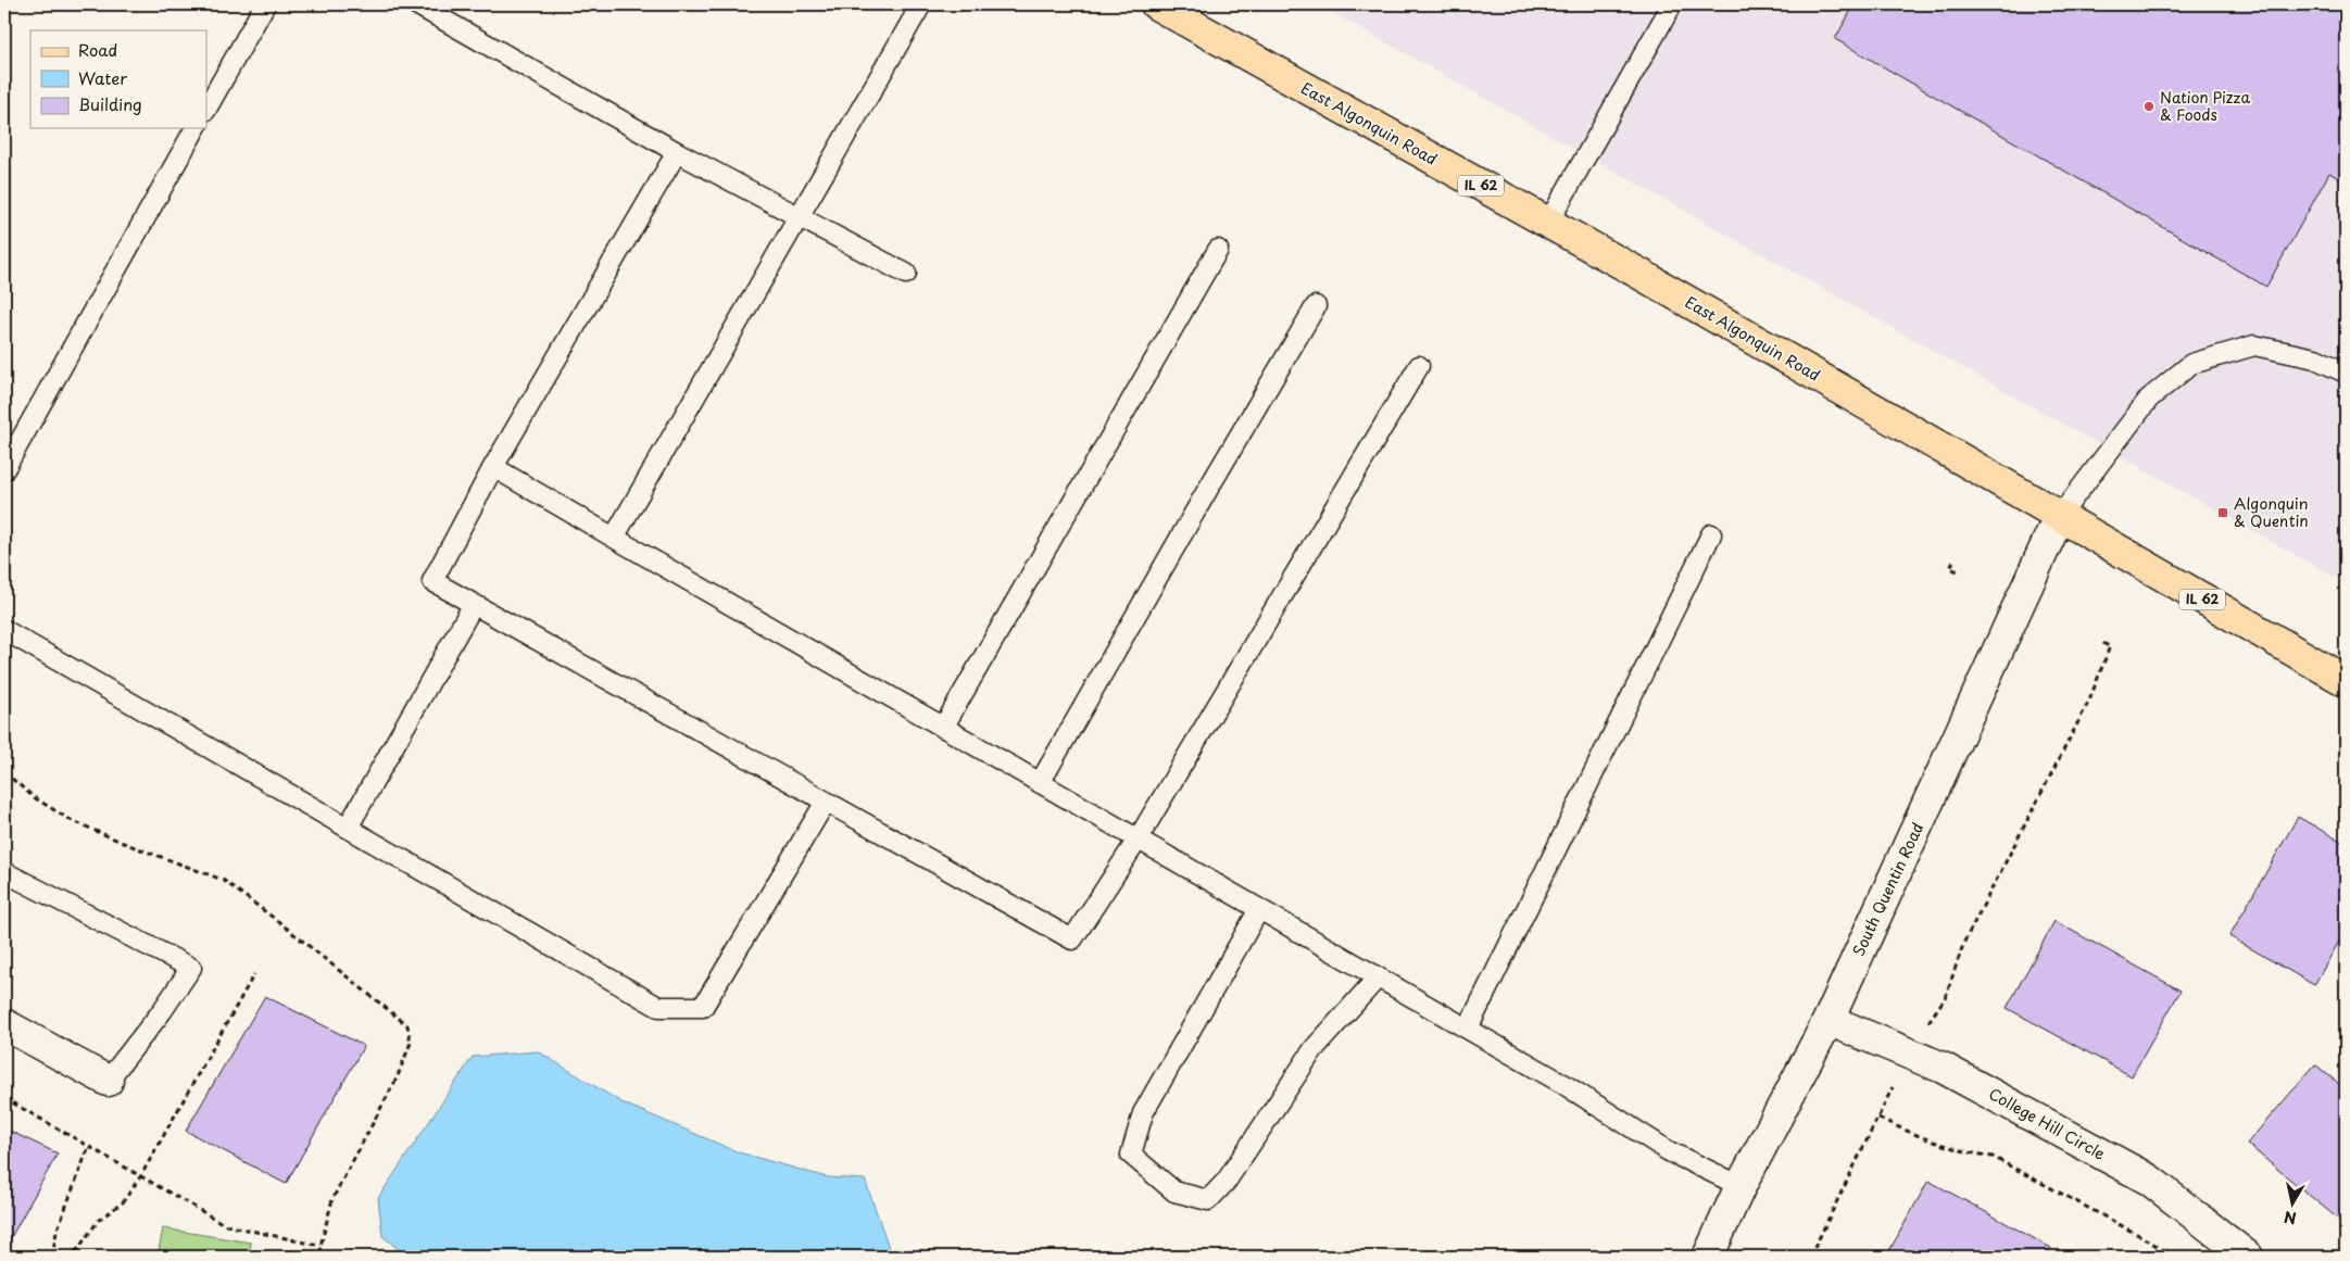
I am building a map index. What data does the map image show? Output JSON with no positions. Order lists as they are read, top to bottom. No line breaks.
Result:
{"streets":{"main road":["East Algonquin Road","IL 62","South Quentin Road","College Hill Circle"]},"crossings":[["East Algonquin Road","South Quentin Road"],["South Quentin Road","College Hill Circle"]],"places":{"other":["Nation Pizza & Foods"],"transit":["Algonquin & Quentin"]},"legend":["Road","Water","Building"],"north":"bottom"}
